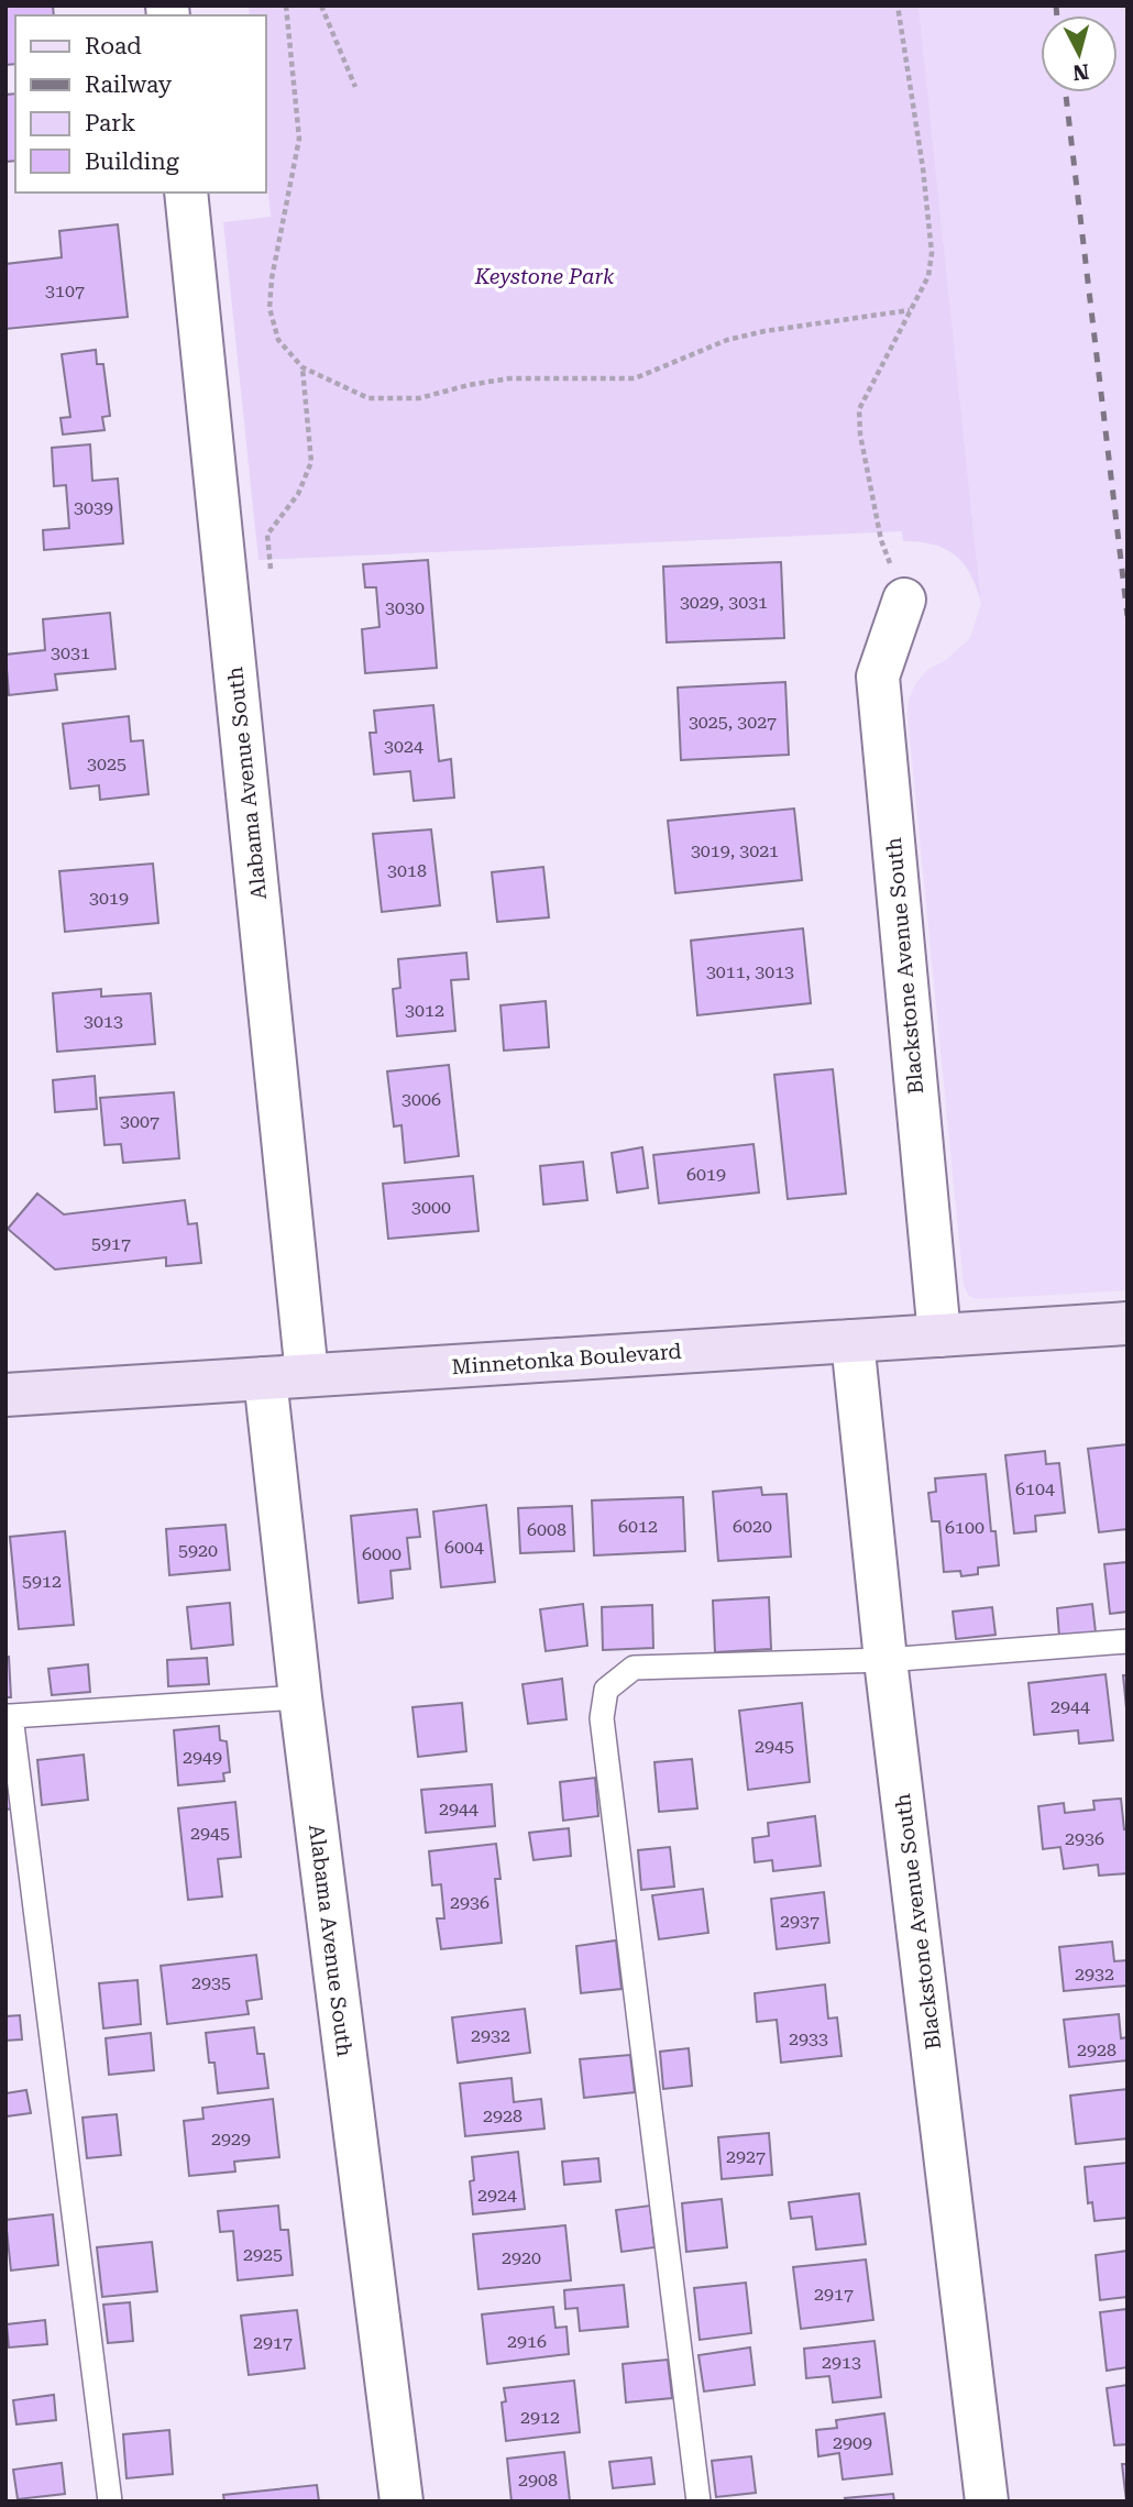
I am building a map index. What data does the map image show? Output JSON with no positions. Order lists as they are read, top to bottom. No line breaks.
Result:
{"streets":{"main road":["Minnetonka Boulevard"],"street":["Alabama Avenue South","Blackstone Avenue South"]},"crossings":[["Alabama Avenue South","Minnetonka Boulevard"],["Blackstone Avenue South","Minnetonka Boulevard"]],"parks":["Keystone Park"],"house_numbers":["3107","3039","3029, 3031","3030","3031","3025, 3027","3024","3025","3019, 3021","3018","3019","3011, 3013","3012","3013","3006","3007","6019","3000","5917","6104","6012","6020","6100","6008","6004","5920","6000","5912","2944","2945","2949","2944","2945","2936","2936","2937","2932","2935","2932","2933","2928","2928","2929","2927","2924","2925","2920","2917","2916","2917","2913","2912","2909","2908"],"legend":["Road","Railway","Park","Building"],"north":"bottom"}
